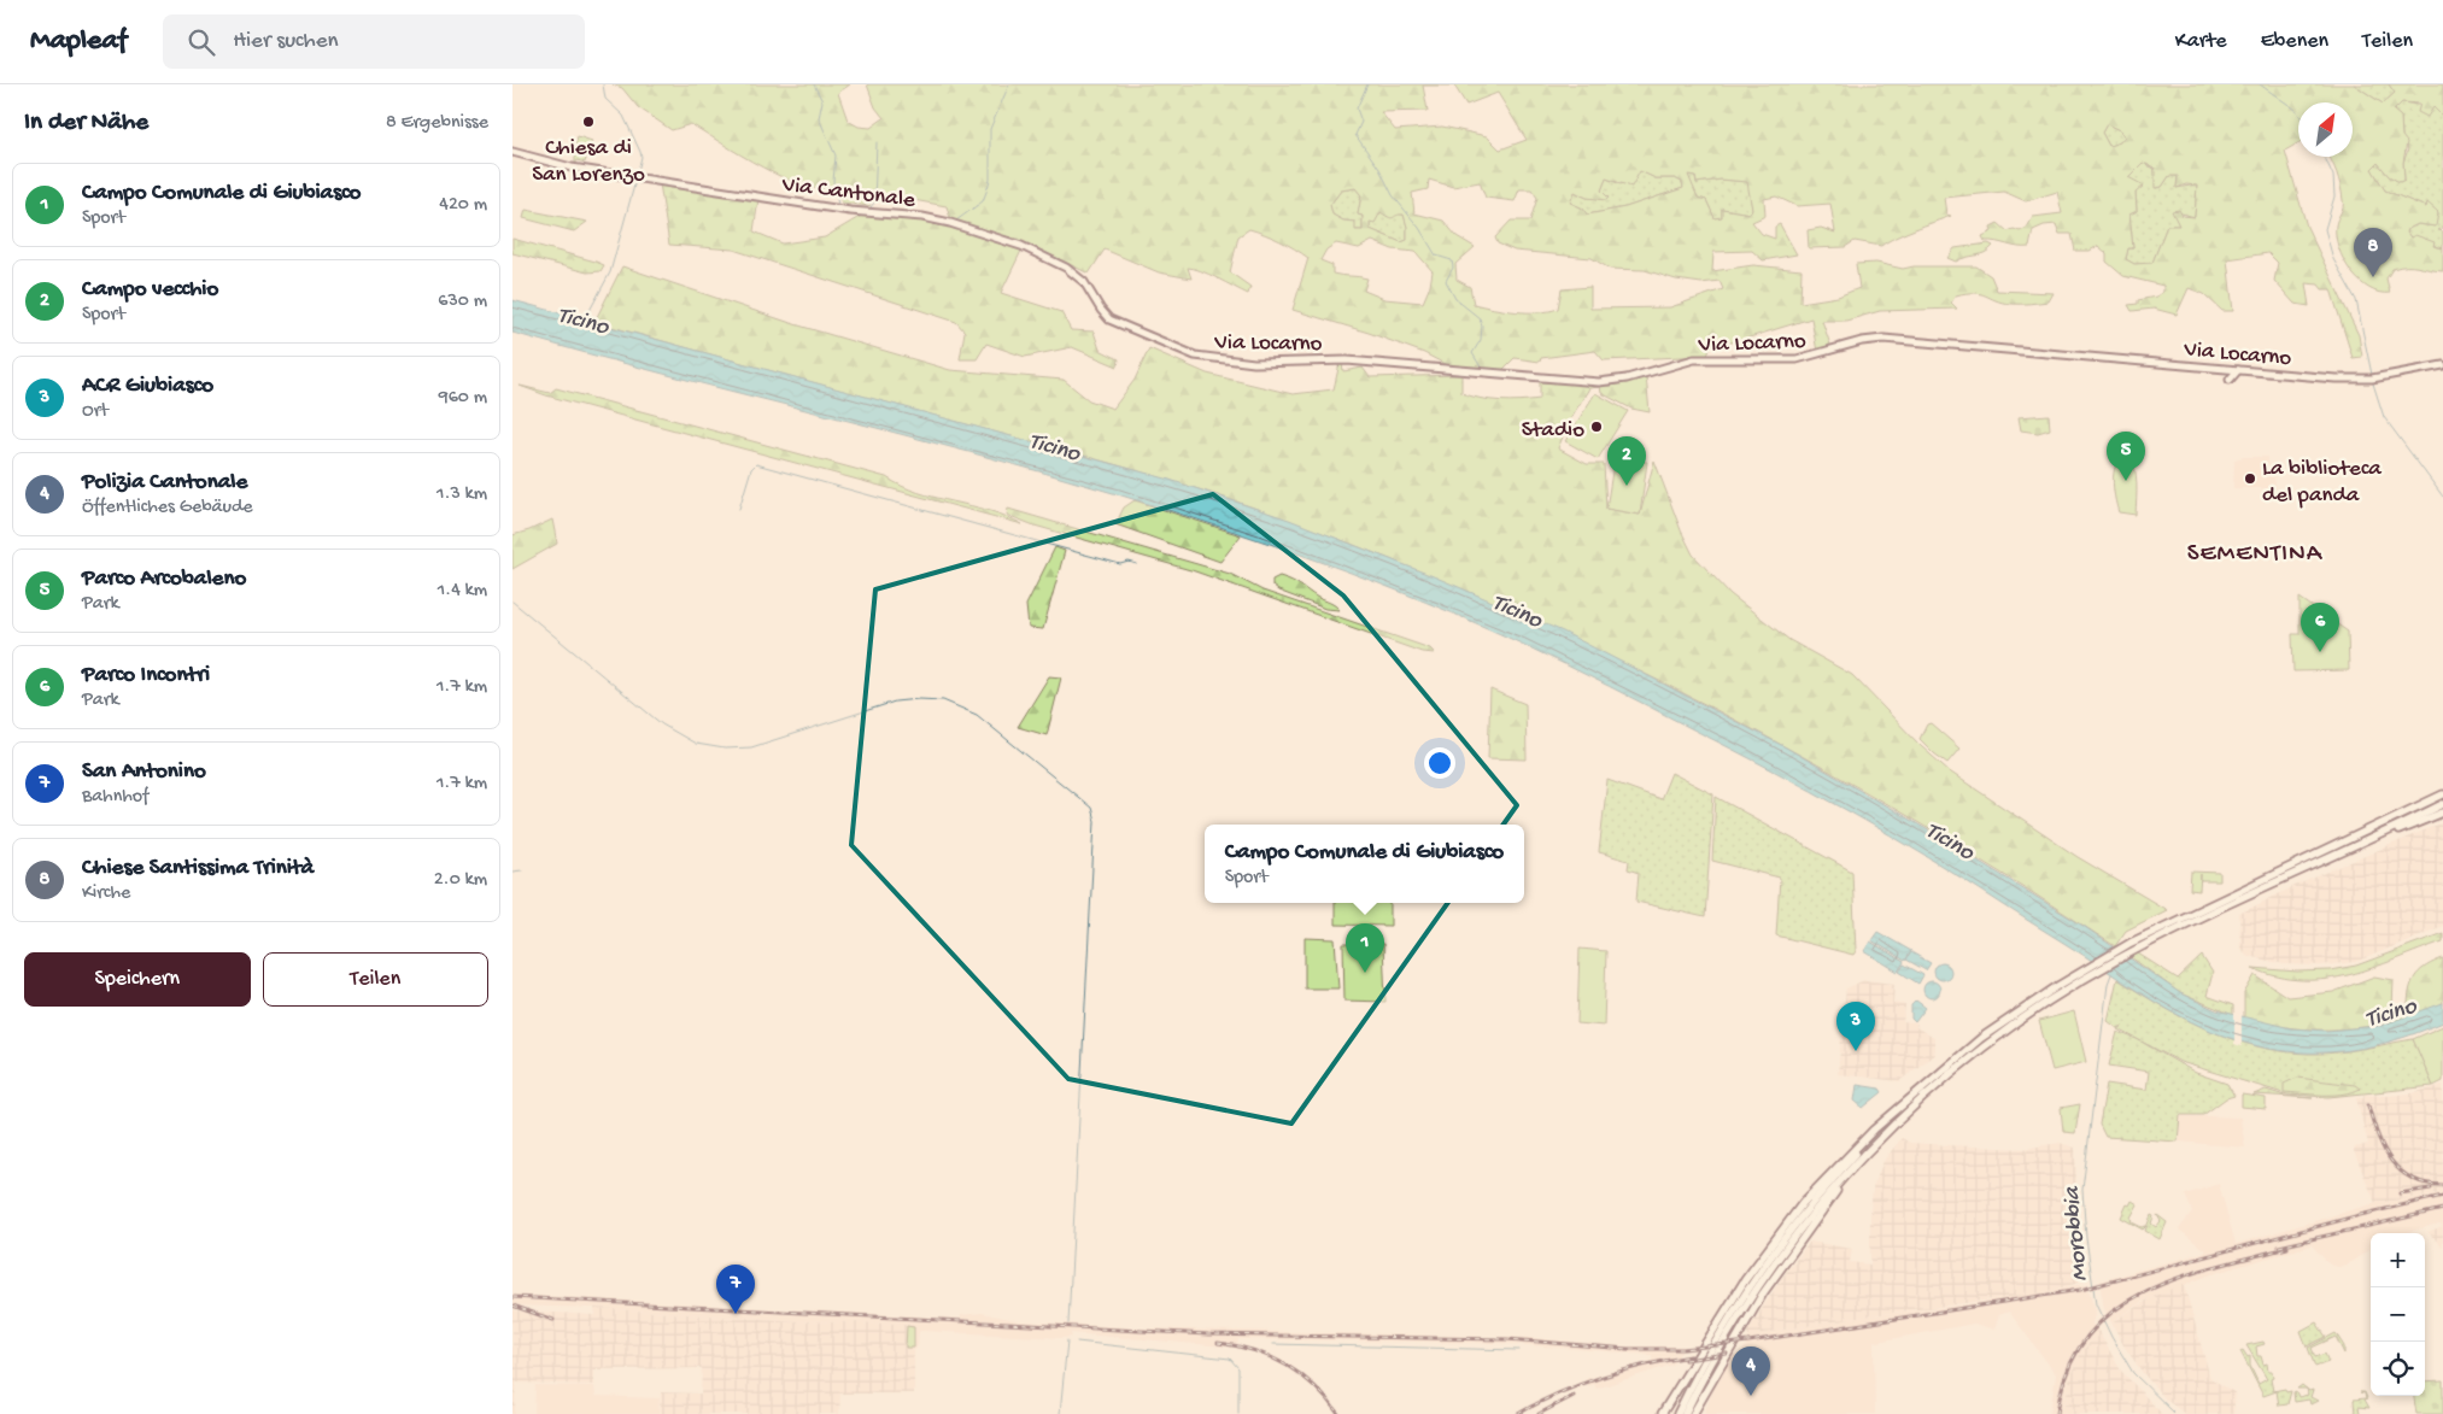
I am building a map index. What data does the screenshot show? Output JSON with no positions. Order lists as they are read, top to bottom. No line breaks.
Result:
{"streets":{"main road":["Via Cantonale","Via Locarno"]},"crossings":[["Via Cantonale","Via Locarno"]],"districts":["SEMENTINA"],"water":["Ticino","Morobbia"],"places":["Chiesa di San Lorenzo","Stadio","La biblioteca del panda"],"north":"top right","page":{"header":"Mapleaf","search":"Hier suchen","nav":["Karte","Ebenen","Teilen"],"heading":["In der Nähe","8 Ergebnisse"],"list":[{"mark":"1","name":"Campo Comunale di Giubiasco","note":"Sport","value":"420 m"},{"mark":"2","name":"Campo vecchio","note":"Sport","value":"630 m"},{"mark":"3","name":"ACR Giubiasco","note":"Ort","value":"960 m"},{"mark":"4","name":"Polizia Cantonale","note":"Öffentliches Gebäude","value":"1.3 km"},{"mark":"5","name":"Parco Arcobaleno","note":"Park","value":"1.4 km"},{"mark":"6","name":"Parco Incontri","note":"Park","value":"1.7 km"},{"mark":"7","name":"San Antonino","note":"Bahnhof","value":"1.7 km"},{"mark":"8","name":"Chiese Santissima Trinità","note":"Kirche","value":"2.0 km"}],"pins":["8","5","2","6","1","3","7","4"],"popup":["Campo Comunale di Giubiasco","Sport"],"buttons":["Speichern","Teilen"],"map_buttons":["+","−"]}}
